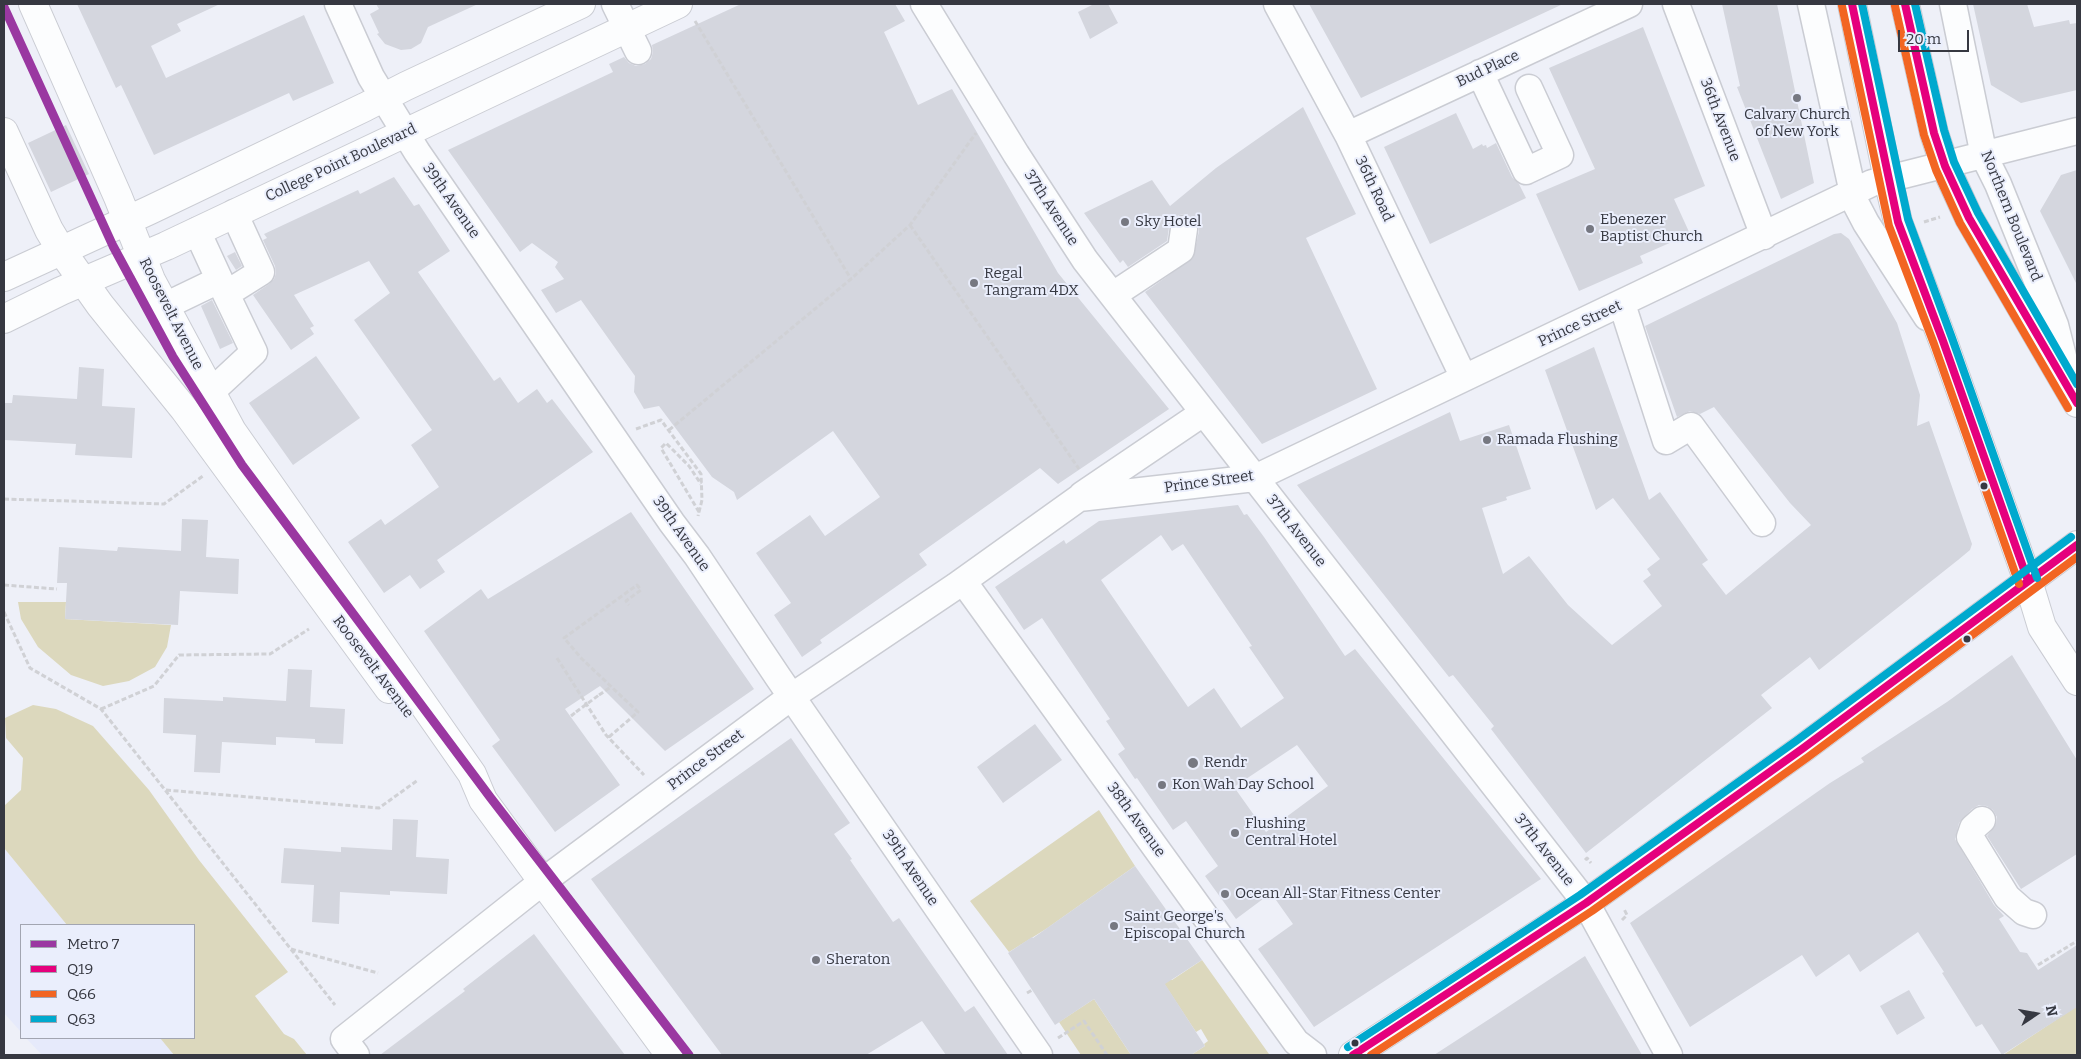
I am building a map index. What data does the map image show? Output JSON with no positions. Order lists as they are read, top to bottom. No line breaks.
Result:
{"streets":{"main road":["College Point Boulevard","Northern Boulevard","Roosevelt Avenue"],"street":["Bud Place","36th Avenue","36th Road","39th Avenue","37th Avenue","Prince Street","38th Avenue"]},"crossings":[["Bud Place","36th Road"],["36th Avenue","Prince Street"],["College Point Boulevard","39th Avenue"],["College Point Boulevard","Roosevelt Avenue"],["36th Road","Prince Street"],["39th Avenue","Prince Street"],["37th Avenue","Prince Street"],["Northern Boulevard","Prince Street"],["Roosevelt Avenue","Prince Street"],["Prince Street","38th Avenue"]],"places":["Calvary Church of New York","Sky Hotel","Ebenezer Baptist Church","Regal Tangram 4DX","Ramada Flushing","Rendr","Kon Wah Day School","Flushing Central Hotel","Ocean All-Star Fitness Center","Saint George's Episcopal Church","Sheraton"],"lines":["transit line Q19","transit line Q63","transit line Q66","metro line 7"],"legend":["Metro 7","Q19","Q66","Q63"],"scale_bar":"20 m","north":"right"}
